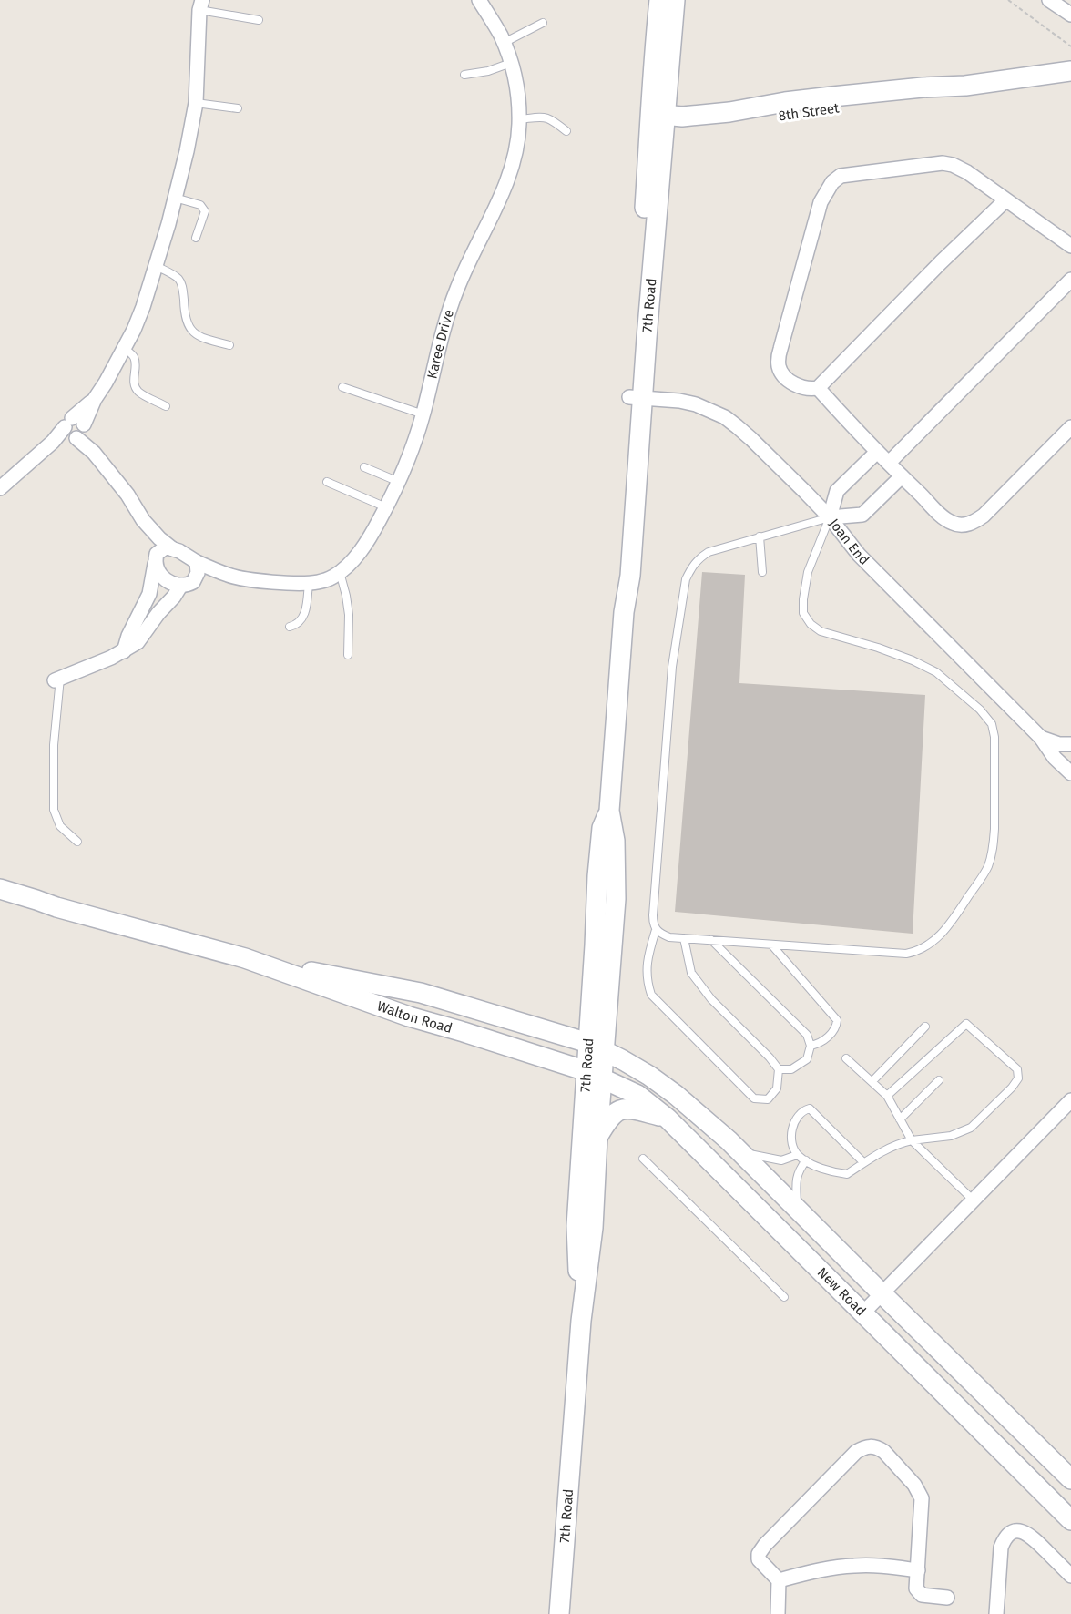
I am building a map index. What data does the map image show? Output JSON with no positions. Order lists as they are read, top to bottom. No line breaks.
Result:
{"streets":{"main road":["8th Street","7th Road","Walton Road","New Road"],"street":["Karee Drive","Joan End"]},"crossings":[["8th Street","7th Road"],["7th Road","Joan End"],["7th Road","Walton Road"],["7th Road","New Road"],["Walton Road","New Road"]]}
